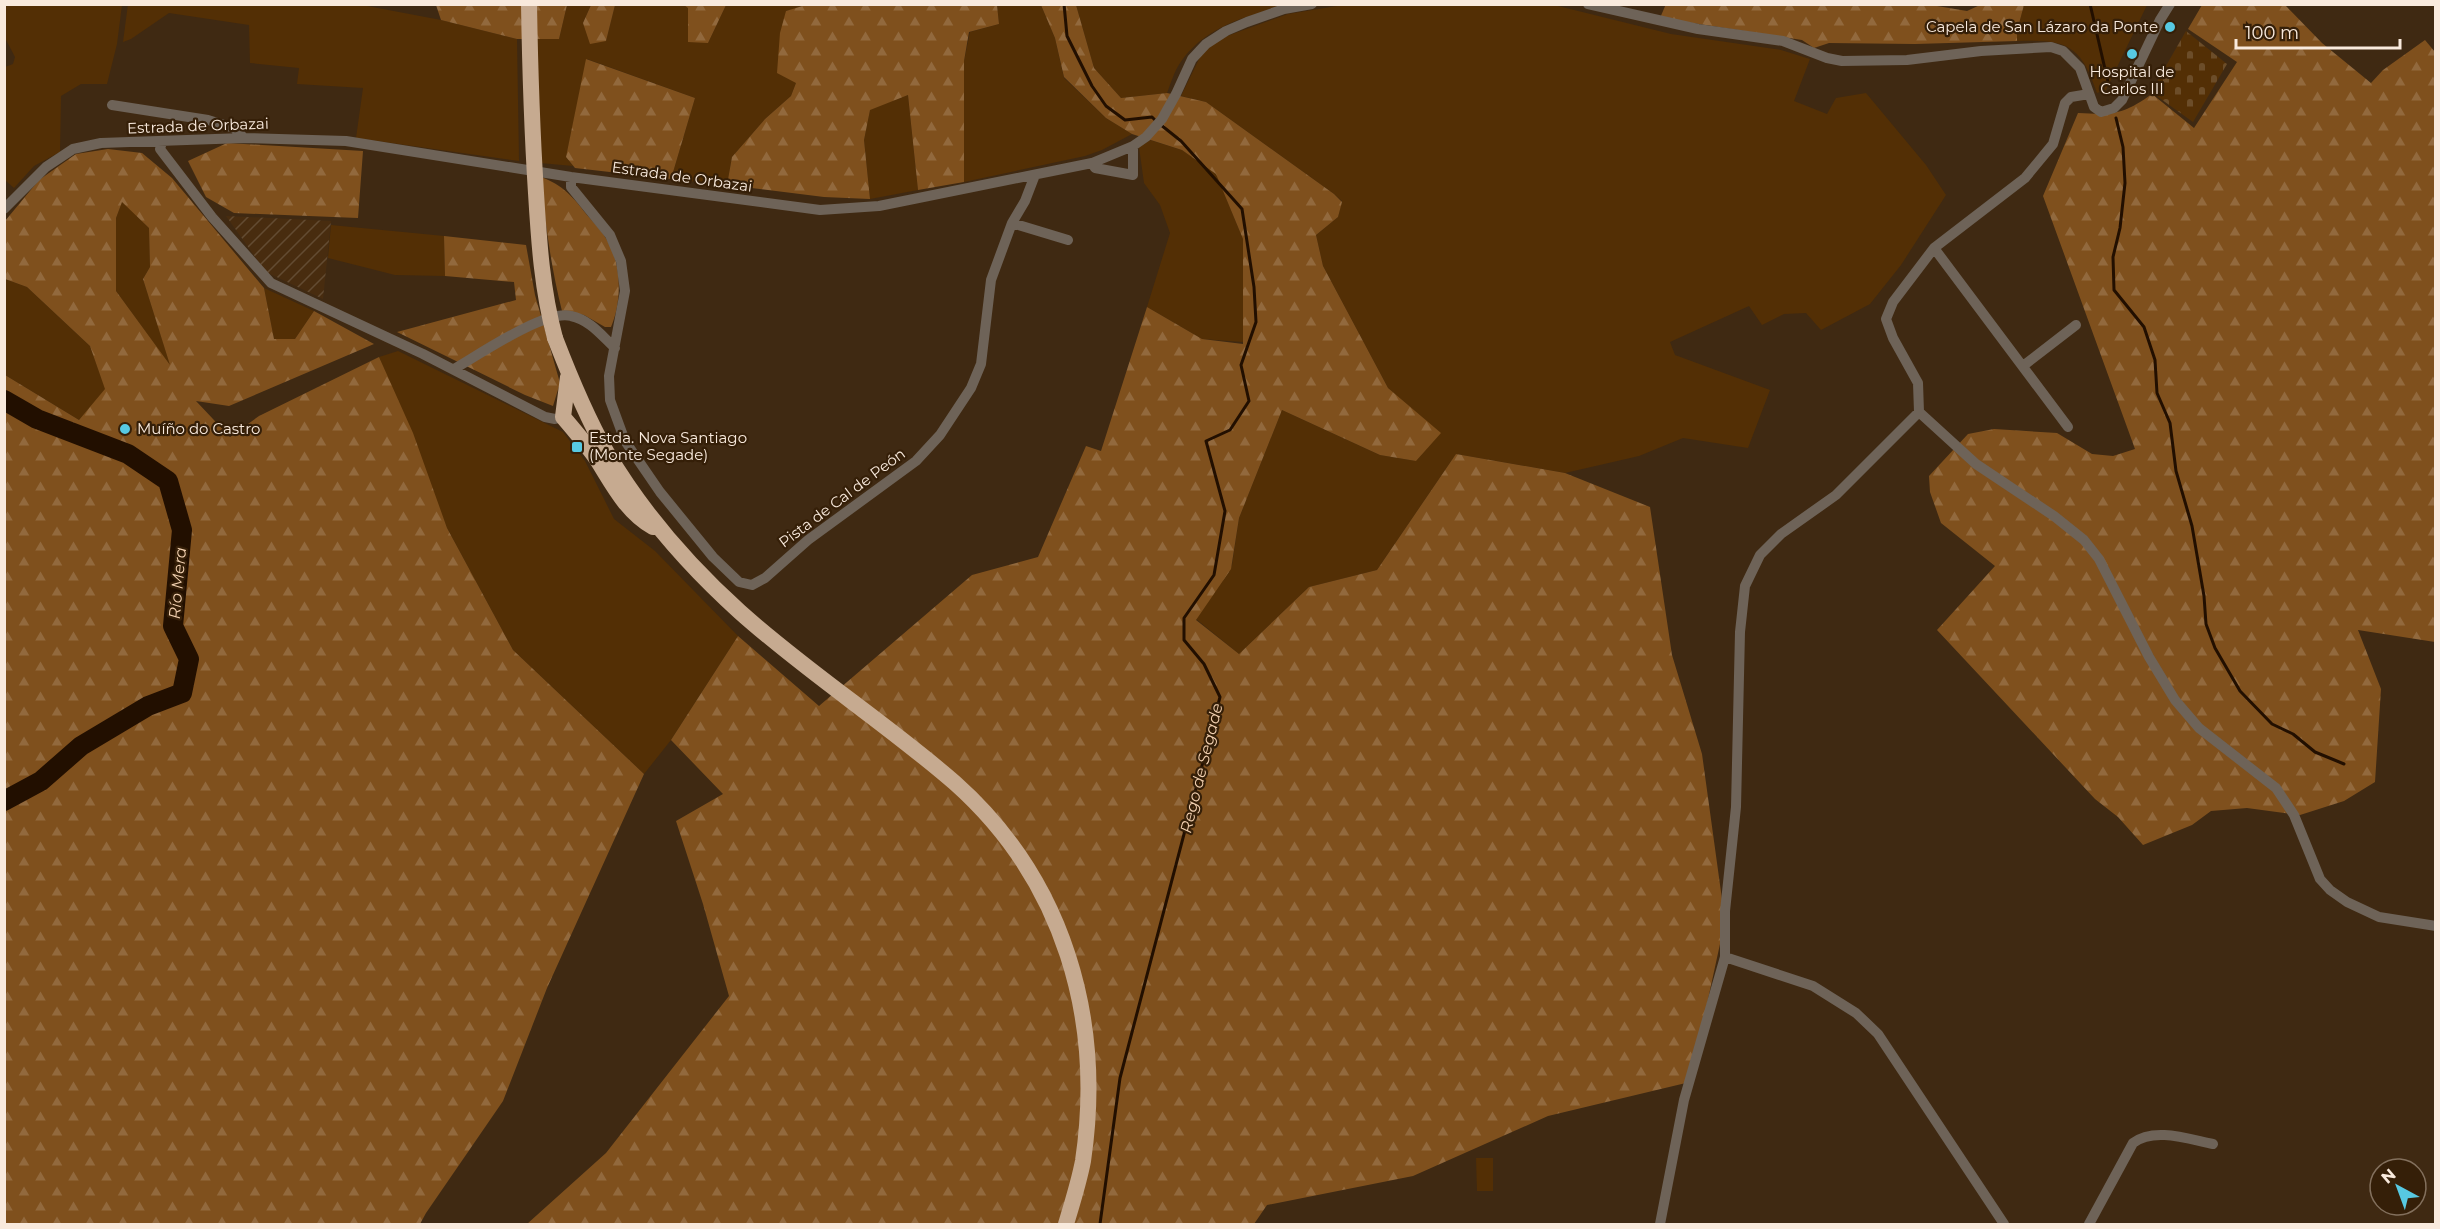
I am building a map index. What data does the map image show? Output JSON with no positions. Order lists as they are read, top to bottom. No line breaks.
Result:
{"streets":{"street":["Estrada de Orbazai","Pista de Cal de Peón"]},"crossings":[["Estrada de Orbazai","Pista de Cal de Peón"]],"water":["Río Mera","Rego de Segade"],"places":{"other":["Capela de San Lázaro da Ponte","Hospital de Carlos III","Muíño do Castro"],"transit":["Estda. Nova Santiago (Monte Segade)"]},"scale_bar":"100 m","north":"top left"}
